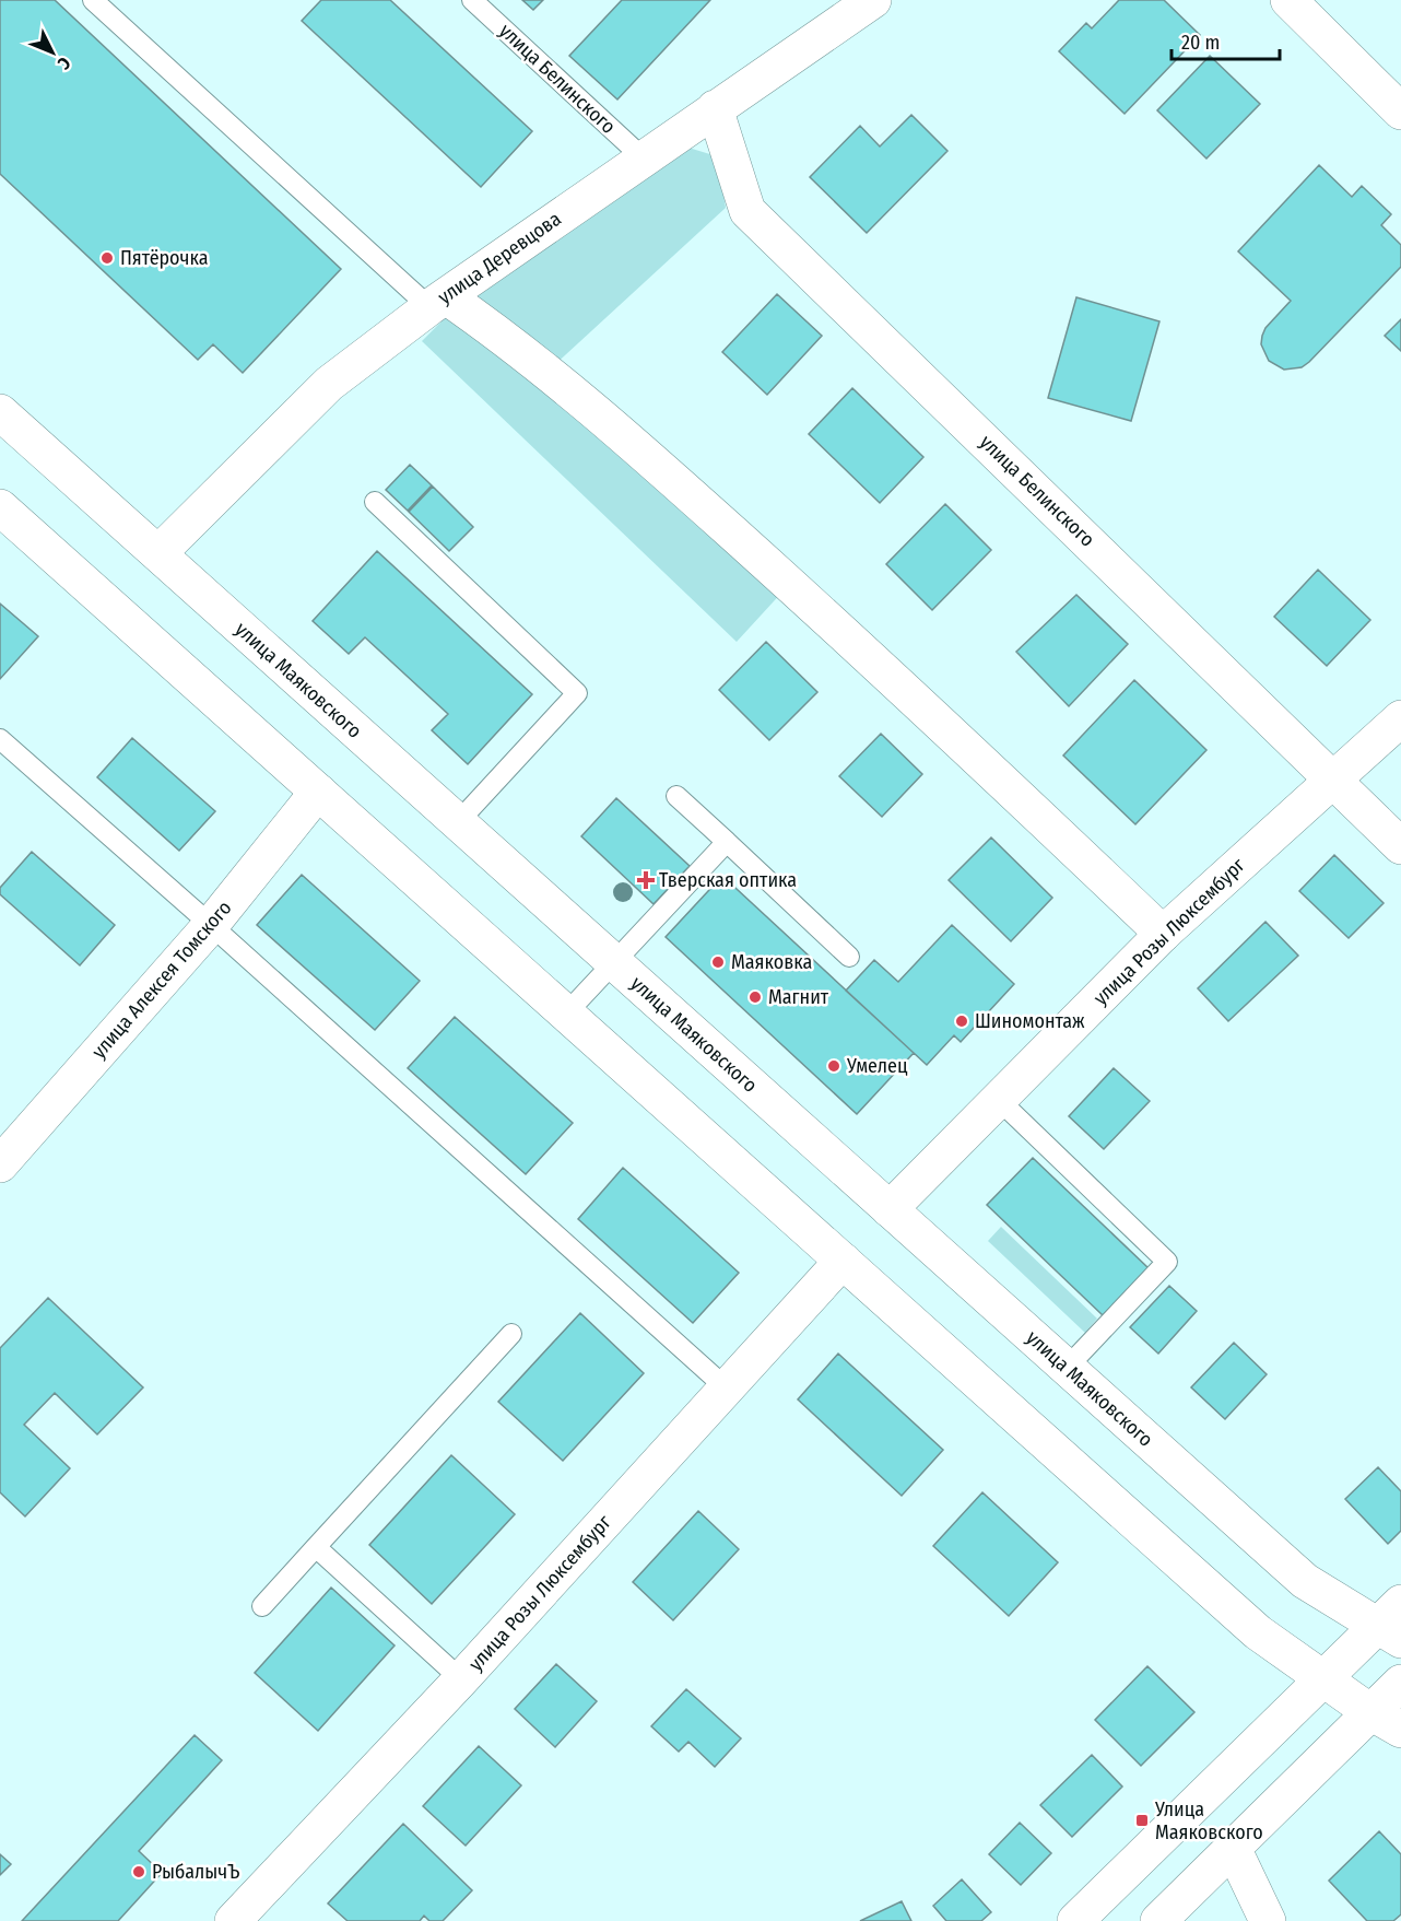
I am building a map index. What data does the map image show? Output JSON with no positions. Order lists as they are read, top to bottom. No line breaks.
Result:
{"streets":{"street":["улица Белинского","улица Деревцова","улица Маяковского","улица Розы Люксембург","улица Алексея Томского"]},"crossings":[["улица Белинского","улица Деревцова"],["улица Белинского","улица Розы Люксембург"],["улица Деревцова","улица Маяковского"],["улица Маяковского","улица Розы Люксембург"]],"places":{"other":["Пятёрочка","Маяковка","Магнит","Шиномонтаж","Умелец","РыбалычЪ"],"health":["Тверская оптика"],"transit":["Улица Маяковского"]},"scale_bar":"20 m","north":"bottom right"}
